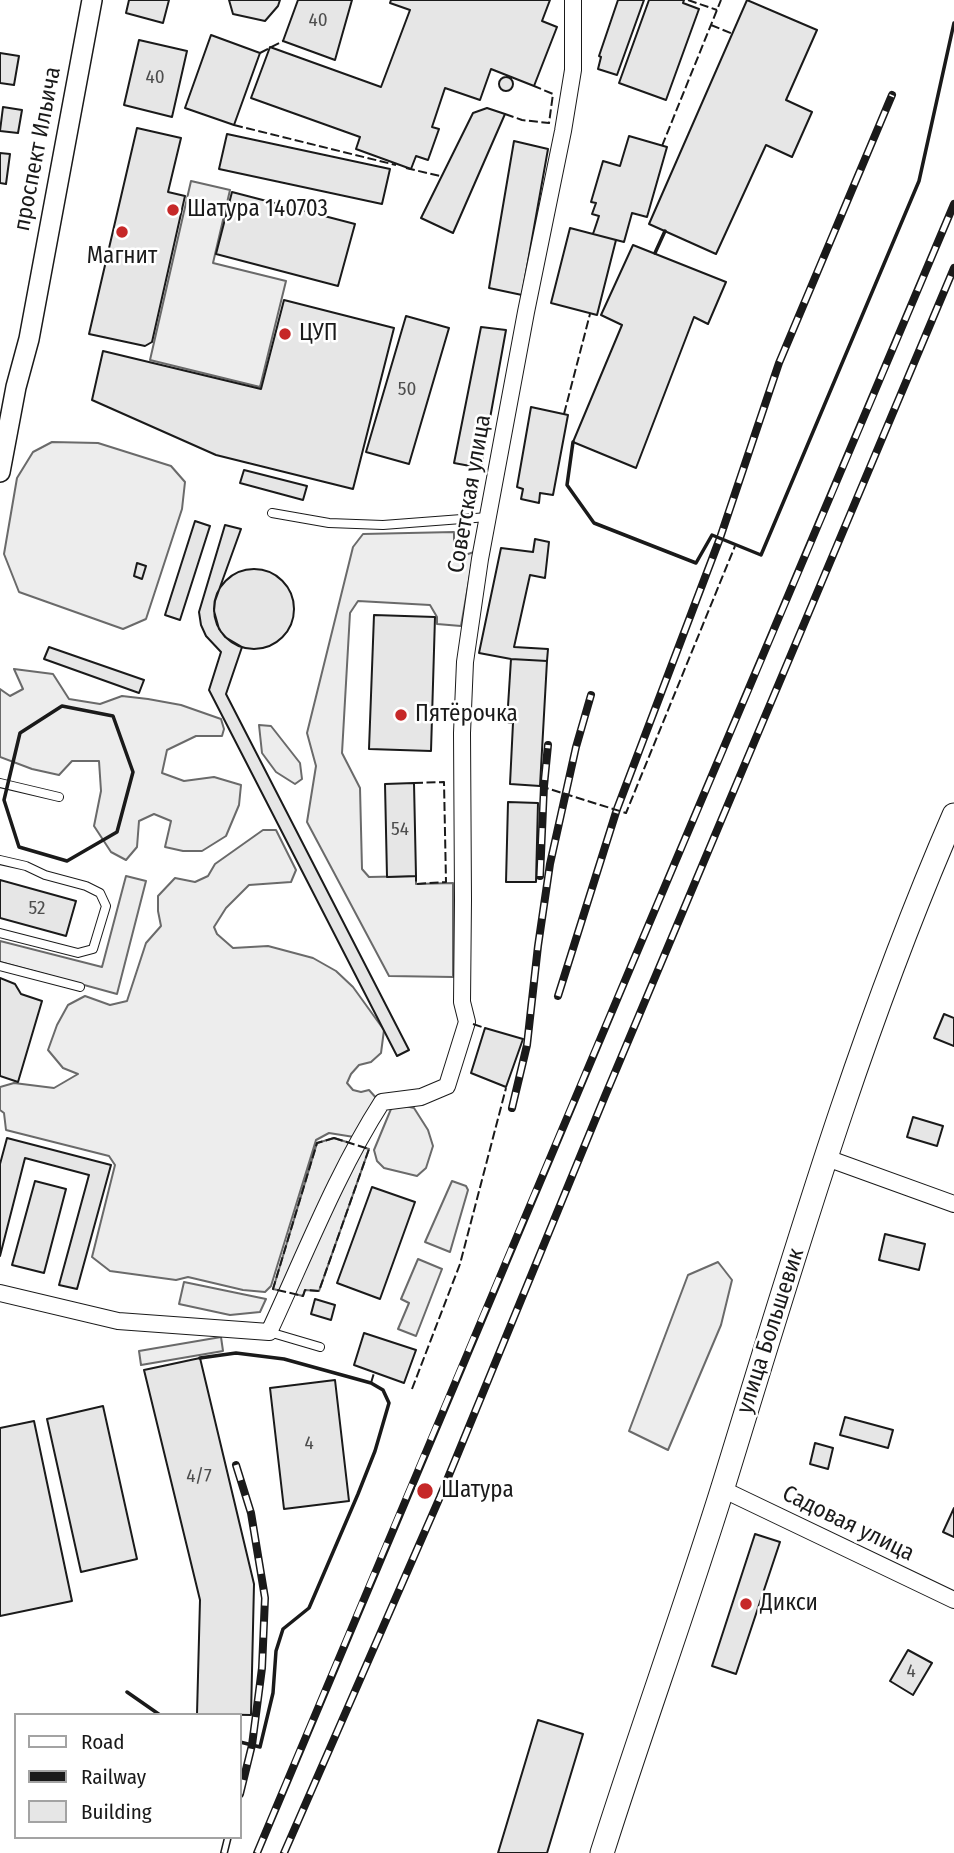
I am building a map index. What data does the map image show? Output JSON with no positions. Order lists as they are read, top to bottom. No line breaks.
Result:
{"streets":{"main road":["улица Большевик"],"street":["проспект Ильича","Советская улица","Садовая улица"]},"crossings":[["улица Большевик","Садовая улица"]],"places":["Шатура 140703","Магнит","ЦУП","Пятёрочка","Шатура","Дикси"],"house_numbers":["40","40","50","54","52","4","4/7","4"],"legend":["Road","Railway","Building"]}
